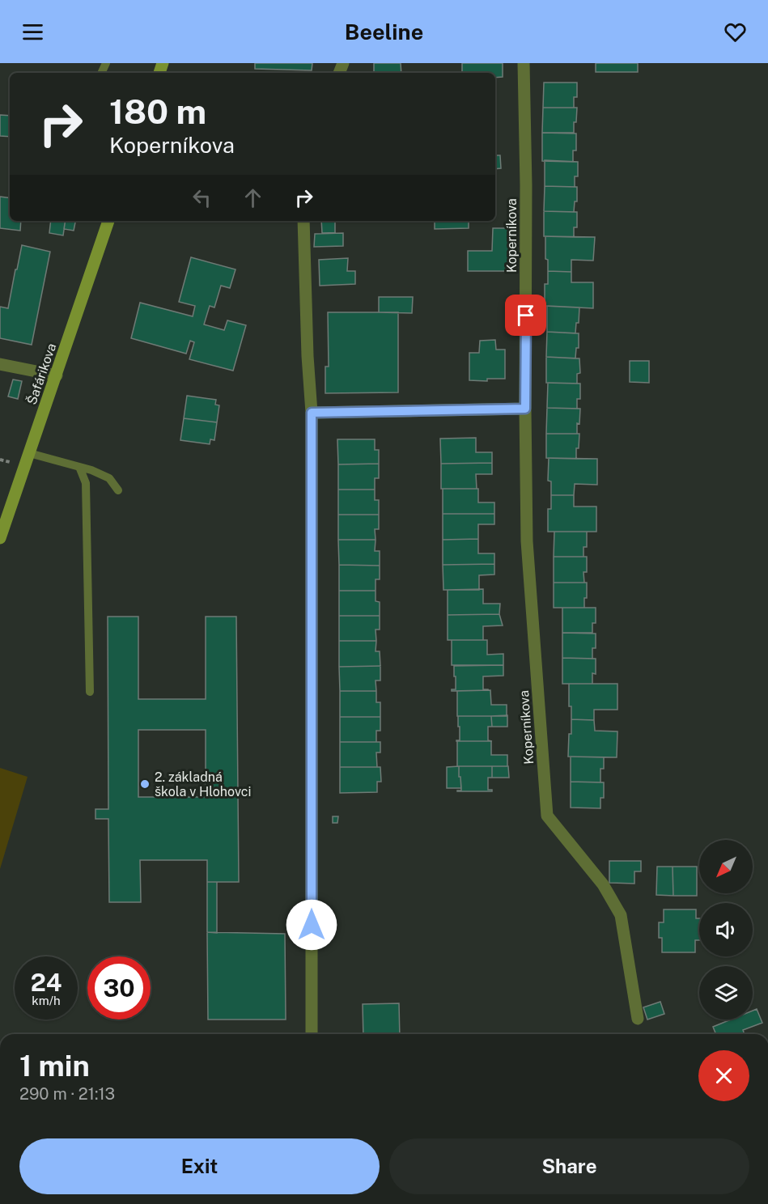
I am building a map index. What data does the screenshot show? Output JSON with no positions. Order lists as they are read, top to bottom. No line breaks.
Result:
{"streets":{"main road":["Šafárikova"],"street":["Koperníkova"]},"places":["2. základná škola v Hlohovci"],"north":"bottom left","page":{"header":"Beeline","turn":["180 m","Koperníkova"],"speed":"24 km/h","limit":"30","heading":["1 min","290 m · 21:13"],"buttons":["Exit","Share"]}}
